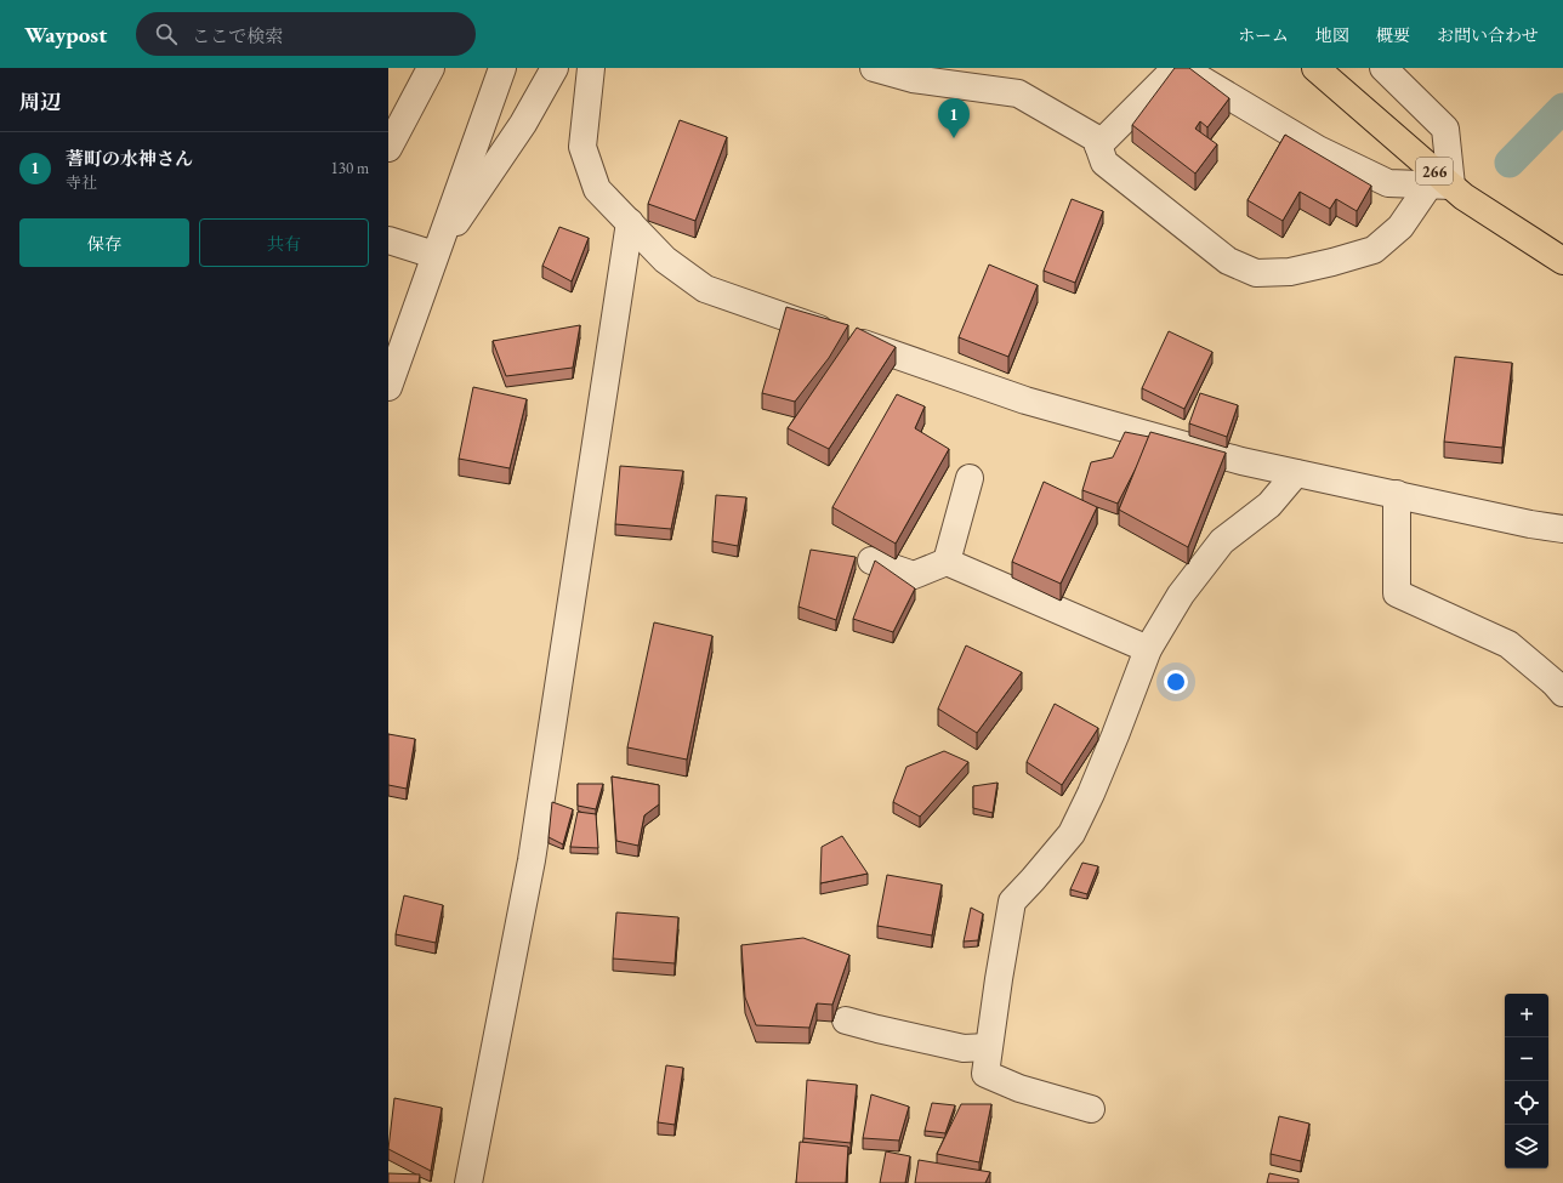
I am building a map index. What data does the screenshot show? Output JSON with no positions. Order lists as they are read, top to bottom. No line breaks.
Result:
{"streets":{"highway":["266"]},"page":{"header":"Waypost","search":"ここで検索","nav":["ホーム","地図","概要","お問い合わせ"],"heading":"周辺","pins":"1","list":[{"mark":"1","name":"蓍町の水神さん","note":"寺社","value":"130 m"}],"buttons":["保存","共有"],"map_buttons":["+","−"]}}
